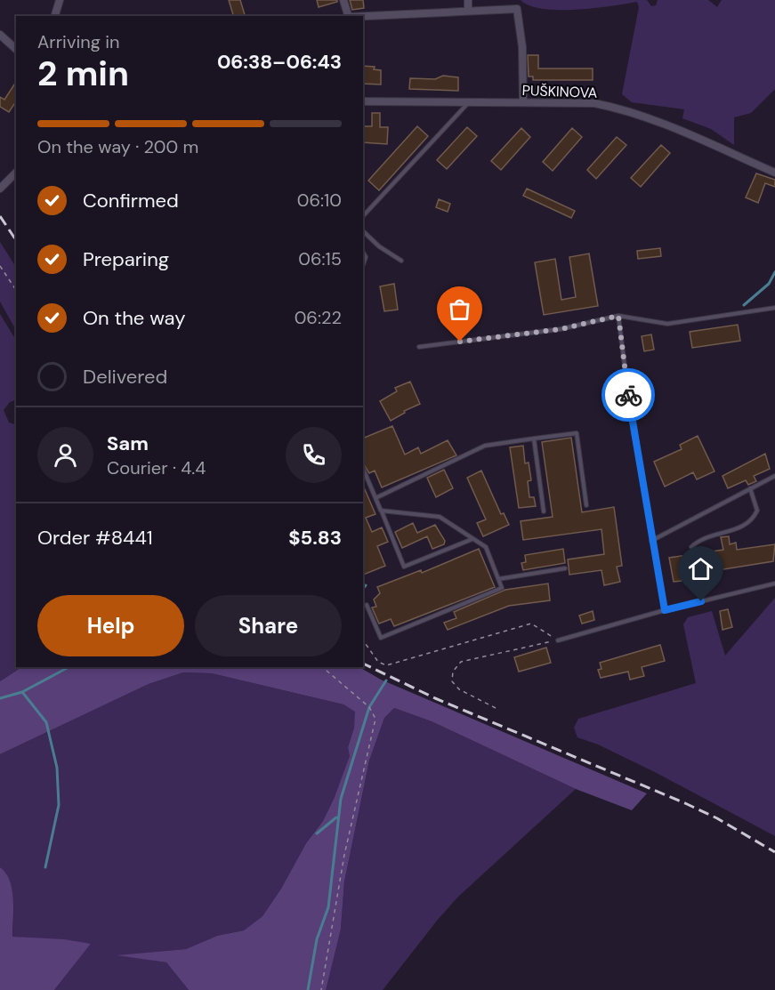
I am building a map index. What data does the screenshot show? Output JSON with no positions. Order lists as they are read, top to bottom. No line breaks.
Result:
{"streets":{"street":["PUŠKINOVA"]},"page":{"heading":["2 min","Arriving in","06:38–06:43"],"panel":["Sam","Courier · 4.4","Order #8441","$5.83"],"bar":"On the way · 200 m","list":[["Confirmed","06:10"],["Preparing","06:15"],["On the way","06:22"],"Delivered"],"buttons":["Help","Share"]}}
